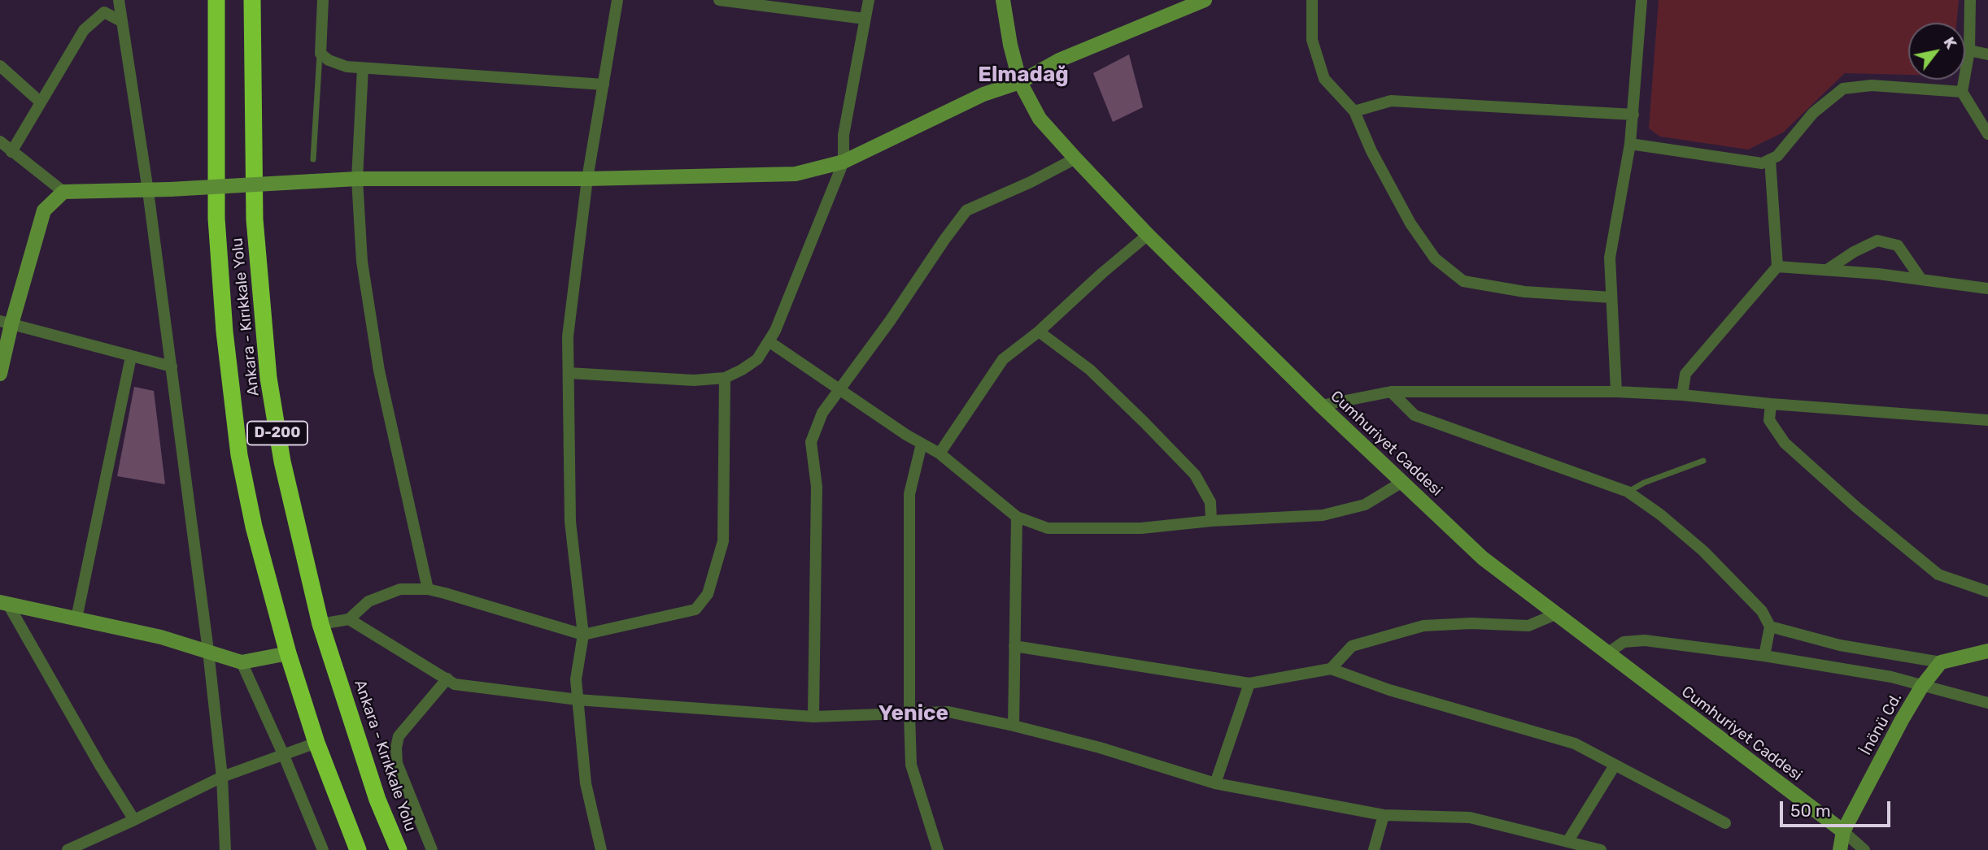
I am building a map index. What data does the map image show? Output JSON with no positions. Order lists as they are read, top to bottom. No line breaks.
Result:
{"streets":{"highway":["Ankara - Kırıkkale Yolu","D-200"],"street":["Cumhuriyet Caddesi","İnönü Cd."]},"crossings":[["Cumhuriyet Caddesi","İnönü Cd."]],"districts":["Elmadağ","Yenice"],"scale_bar":"50 m","north":"top right"}
